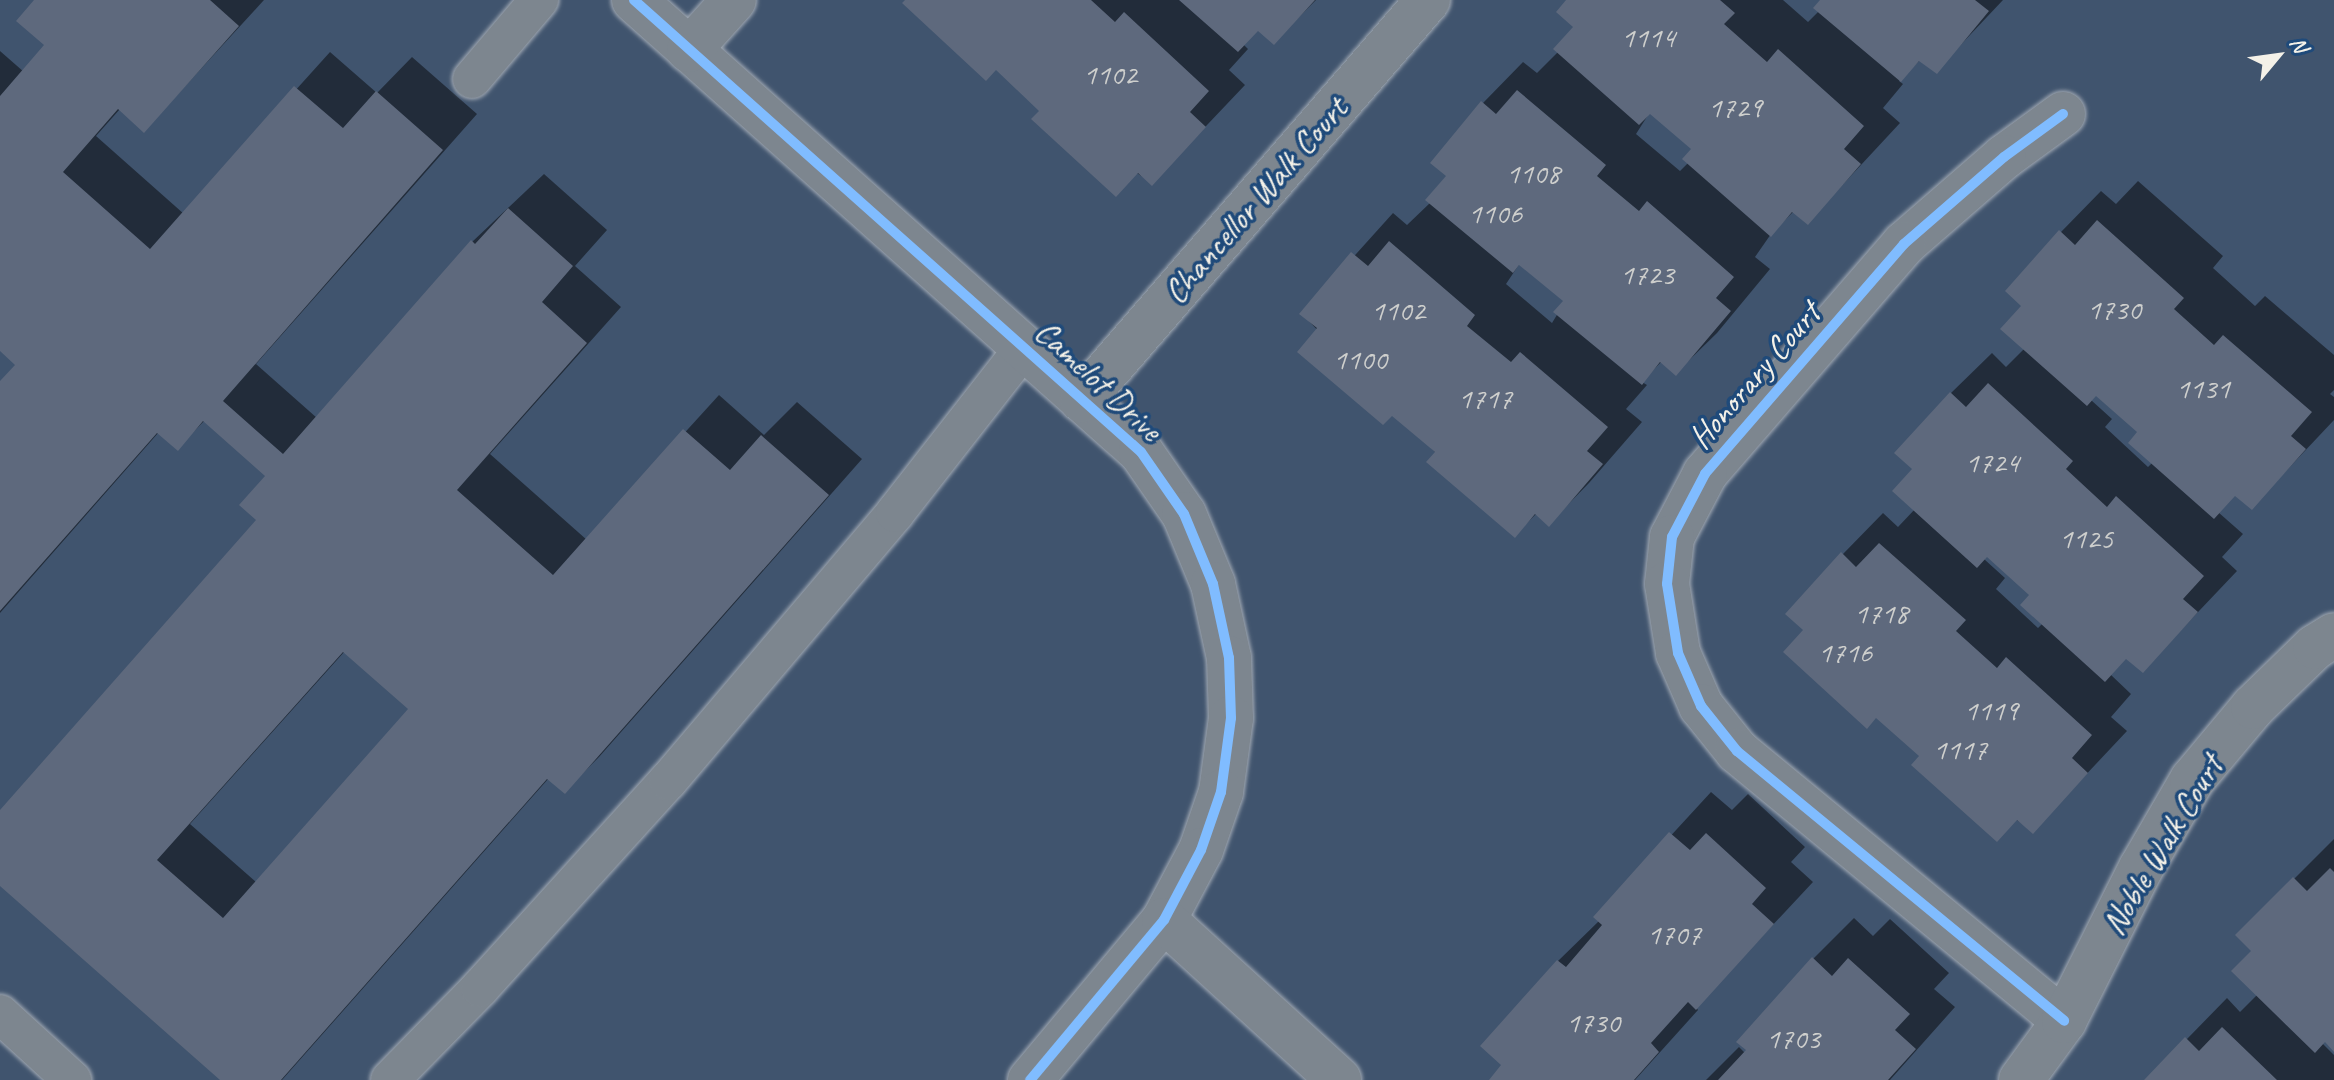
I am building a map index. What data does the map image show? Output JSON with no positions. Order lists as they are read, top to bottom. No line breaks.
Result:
{"streets":{"street":["Chancellor Walk Court","Honorary Court","Camelot Drive","Noble Walk Court"]},"crossings":[["Chancellor Walk Court","Camelot Drive"],["Honorary Court","Noble Walk Court"]],"house_numbers":["1114","1102","1729","1108","1106","1723","1730","1102","1100","1131","1717","1724","1125","1718","1716","1119","1117","1707","1730","1703"],"north":"top right"}
